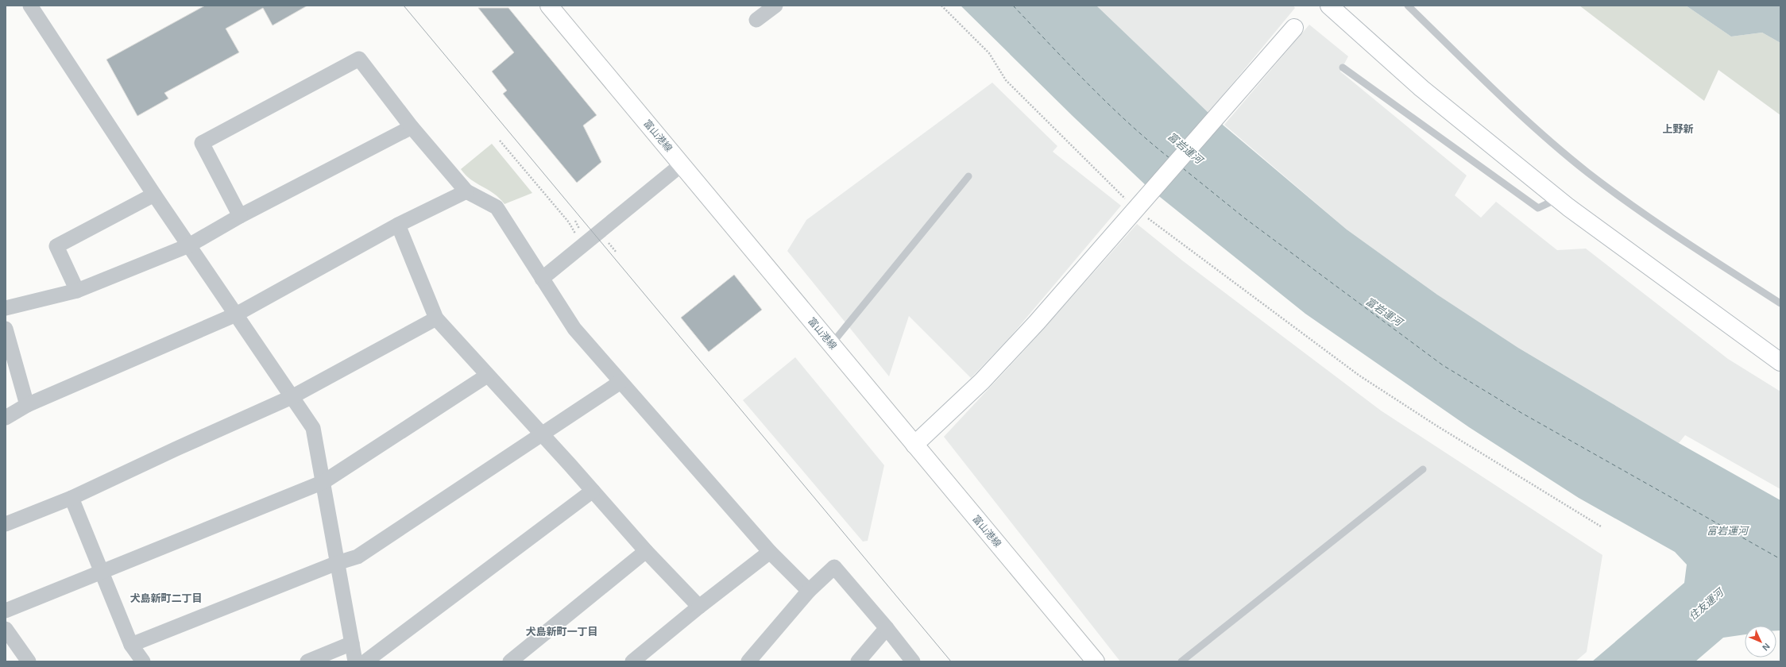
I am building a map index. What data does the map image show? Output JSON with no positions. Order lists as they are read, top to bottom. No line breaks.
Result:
{"streets":{"street":["富山港線"]},"districts":["上野新","犬島新町二丁目","犬島新町一丁目"],"water":["富岩運河","住友運河"],"north":"bottom right"}
